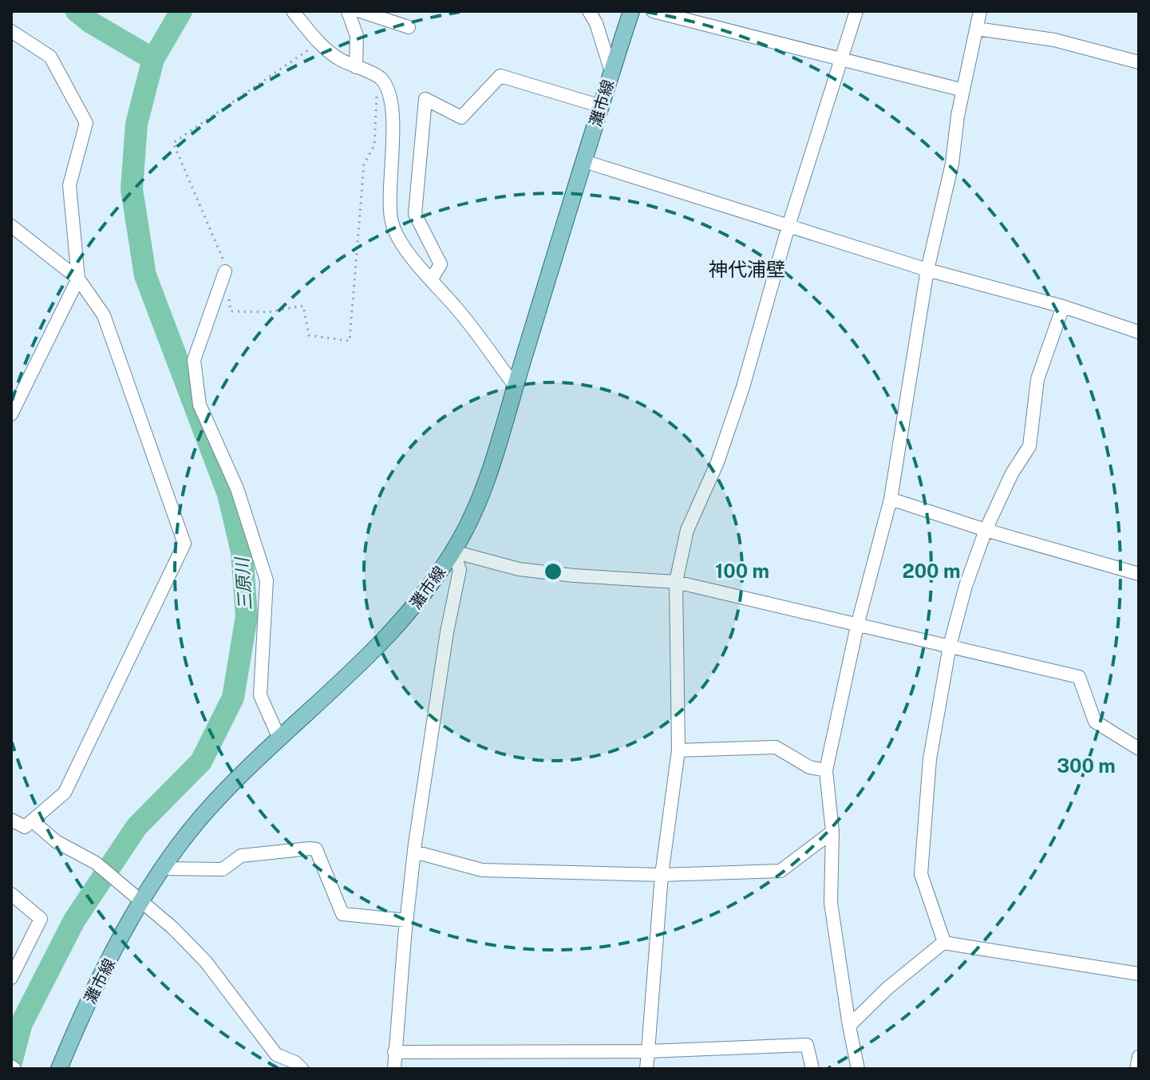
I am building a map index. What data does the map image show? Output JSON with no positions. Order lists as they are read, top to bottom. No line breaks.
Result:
{"streets":{"main road":["灘市線"]},"districts":["神代浦壁"],"water":["三原川"],"rings":["100 m","200 m","300 m"]}
